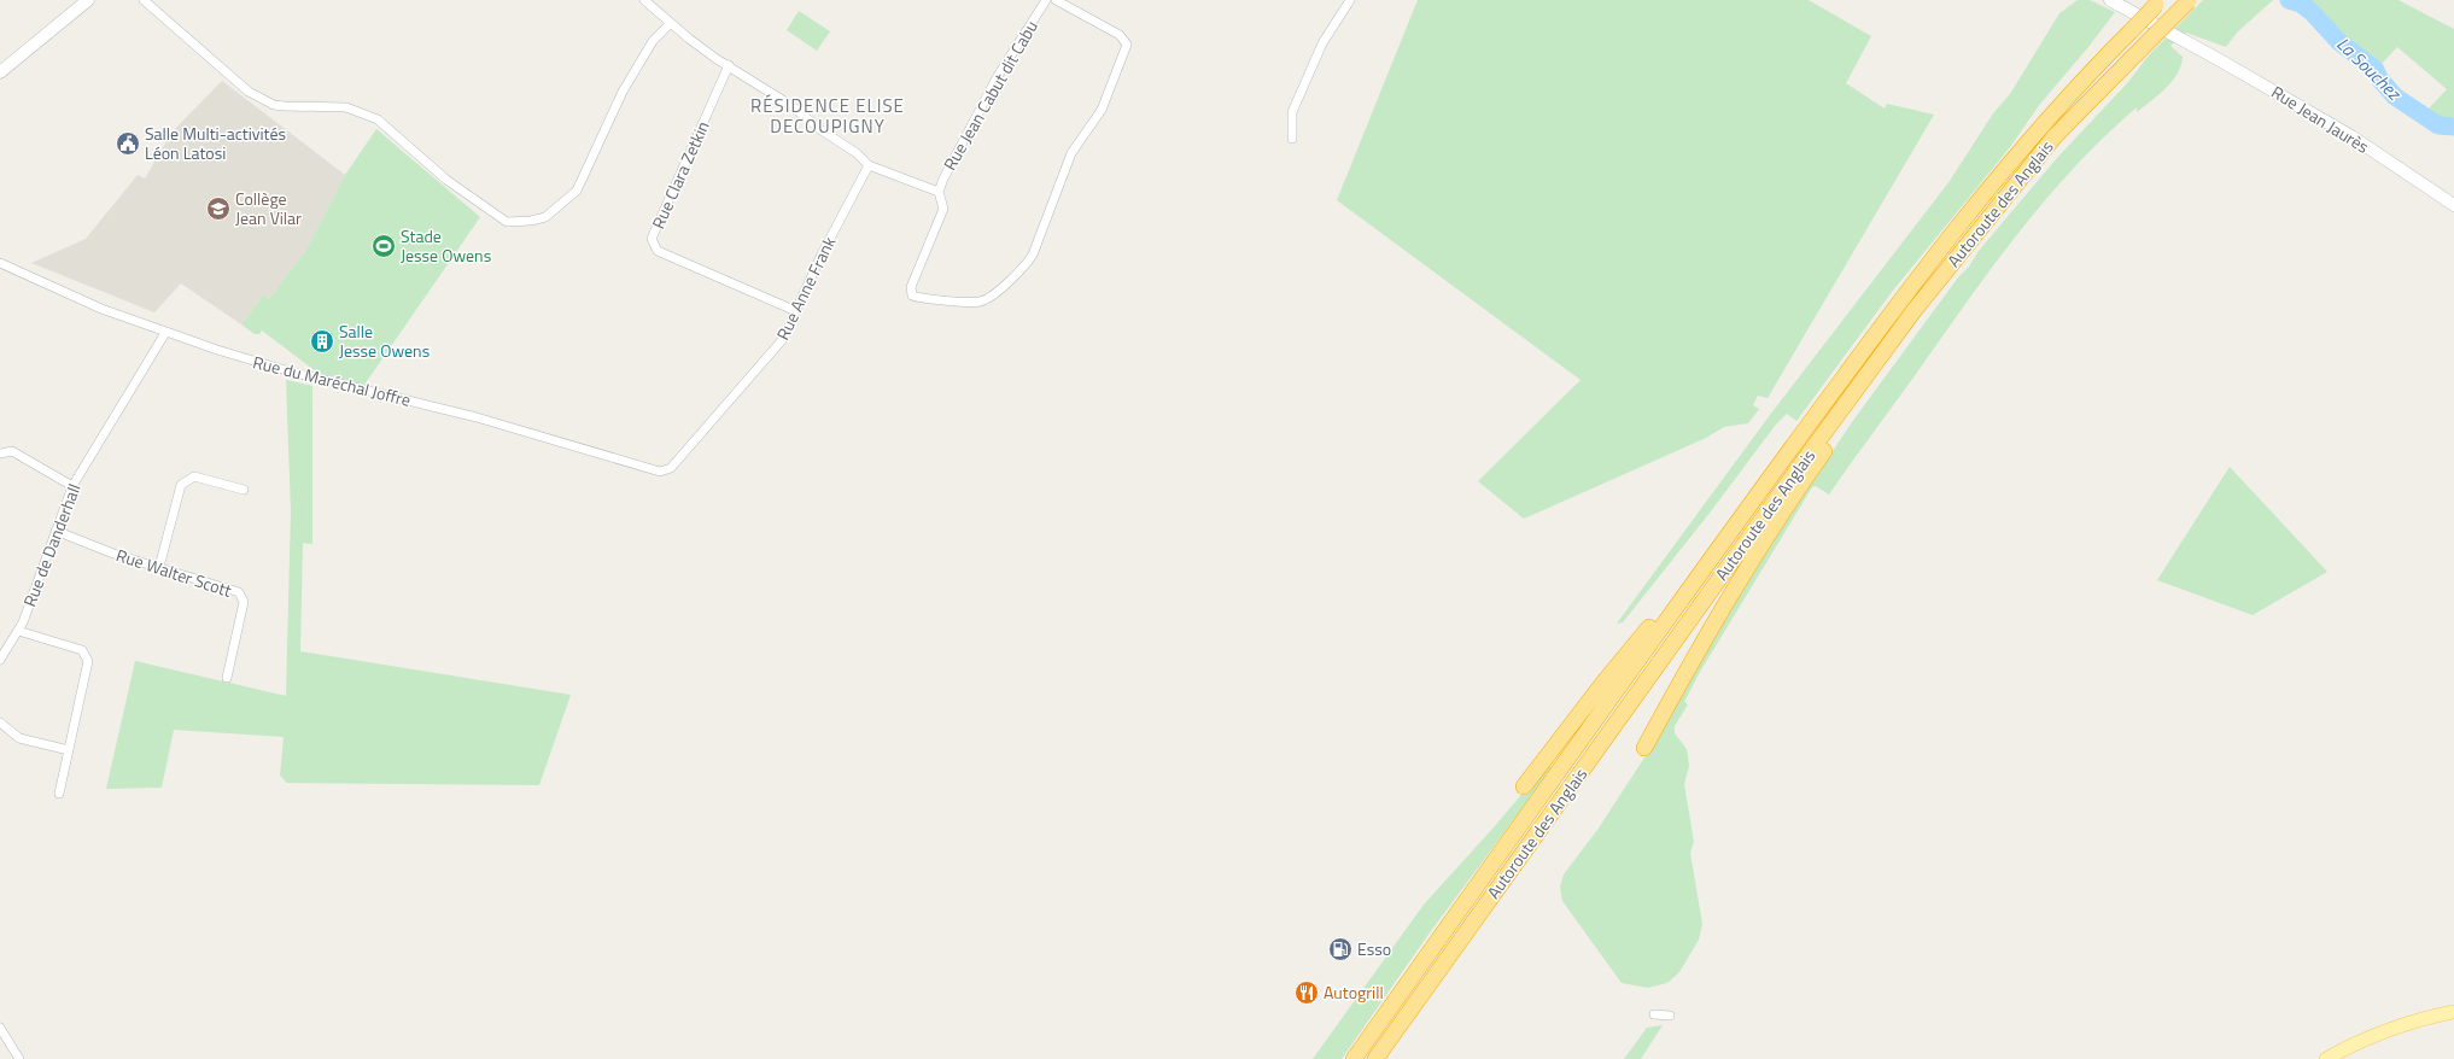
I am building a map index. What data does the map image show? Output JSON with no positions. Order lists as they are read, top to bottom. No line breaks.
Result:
{"streets":{"highway":["Autoroute des Anglais"],"main road":["Rue Jean Jaurès"],"street":["Rue Jean Cabut dit Cabu","Rue Clara Zetkin","Rue Anne Frank","Rue du Maréchal Joffre","Rue de Danderhall","Rue Walter Scott"]},"crossings":[["Rue Clara Zetkin","Rue Anne Frank"],["Rue Anne Frank","Rue du Maréchal Joffre"],["Rue du Maréchal Joffre","Rue de Danderhall"],["Rue de Danderhall","Rue Walter Scott"]],"districts":["RÉSIDENCE ELISE DECOUPIGNY"],"water":["La Souchez"],"places":{"public building":["Salle Multi-activités Léon Latosi"],"school or university":["Collège Jean Vilar"],"sports":["Stade Jesse Owens"],"building":["Salle Jesse Owens"],"fuel station":["Esso"],"restaurant":["Autogrill"]}}
